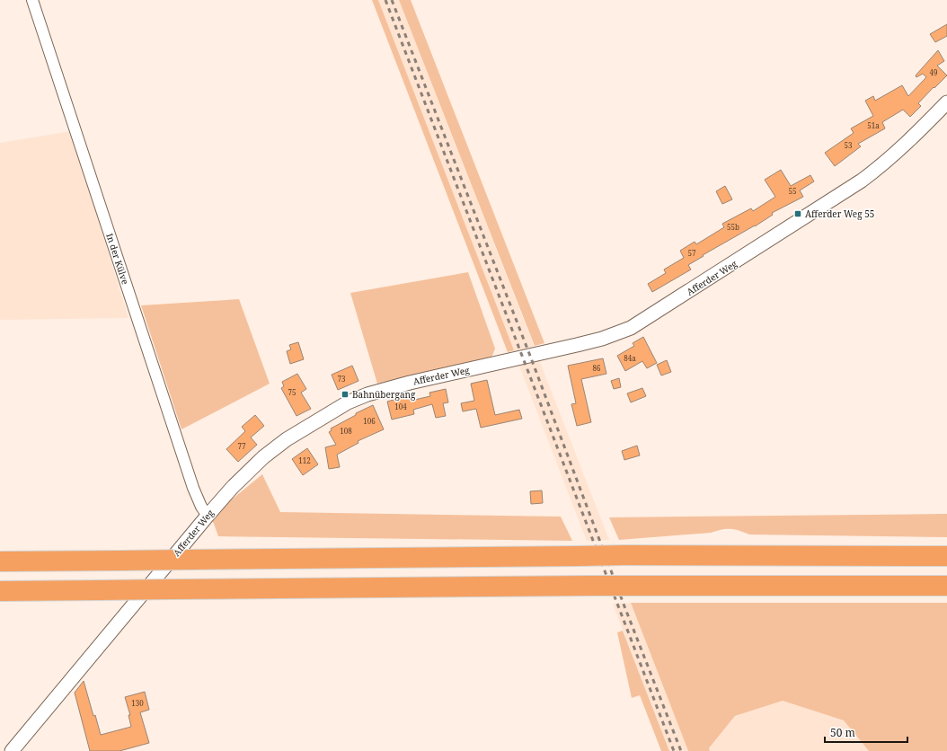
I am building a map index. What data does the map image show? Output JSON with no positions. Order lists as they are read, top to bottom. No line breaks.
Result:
{"streets":{"street":["In der Külve","Afferder Weg"]},"crossings":[["In der Külve","Afferder Weg"]],"places":{"transit":["Afferder Weg 55","Bahnübergang"]},"house_numbers":["49","51a","53","55","55b","57","84a","86","73","75","104","106","108","77","112","130"],"scale_bar":"50 m"}
